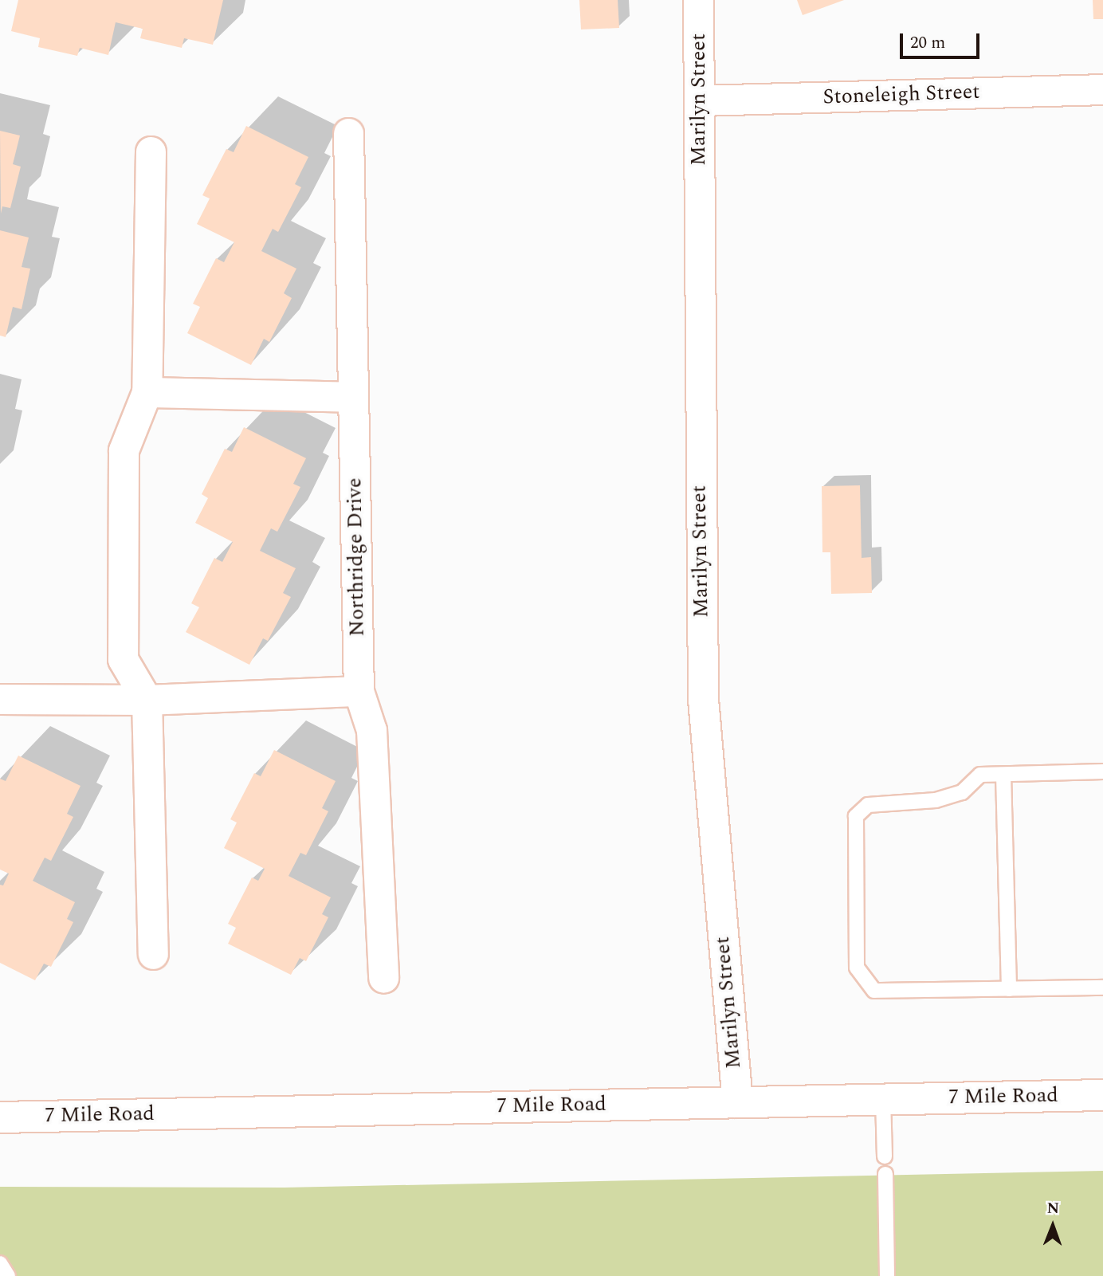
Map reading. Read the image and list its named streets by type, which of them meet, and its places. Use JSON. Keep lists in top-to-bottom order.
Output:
{
  "streets": {
    "street": [
      "Stoneleigh Street",
      "Marilyn Street",
      "Northridge Drive",
      "7 Mile Road"
    ]
  },
  "crossings": [
    ["Stoneleigh Street", "Marilyn Street"],
    ["Marilyn Street", "7 Mile Road"]
  ],
  "scale_bar": "20 m",
  "north": "top"
}
